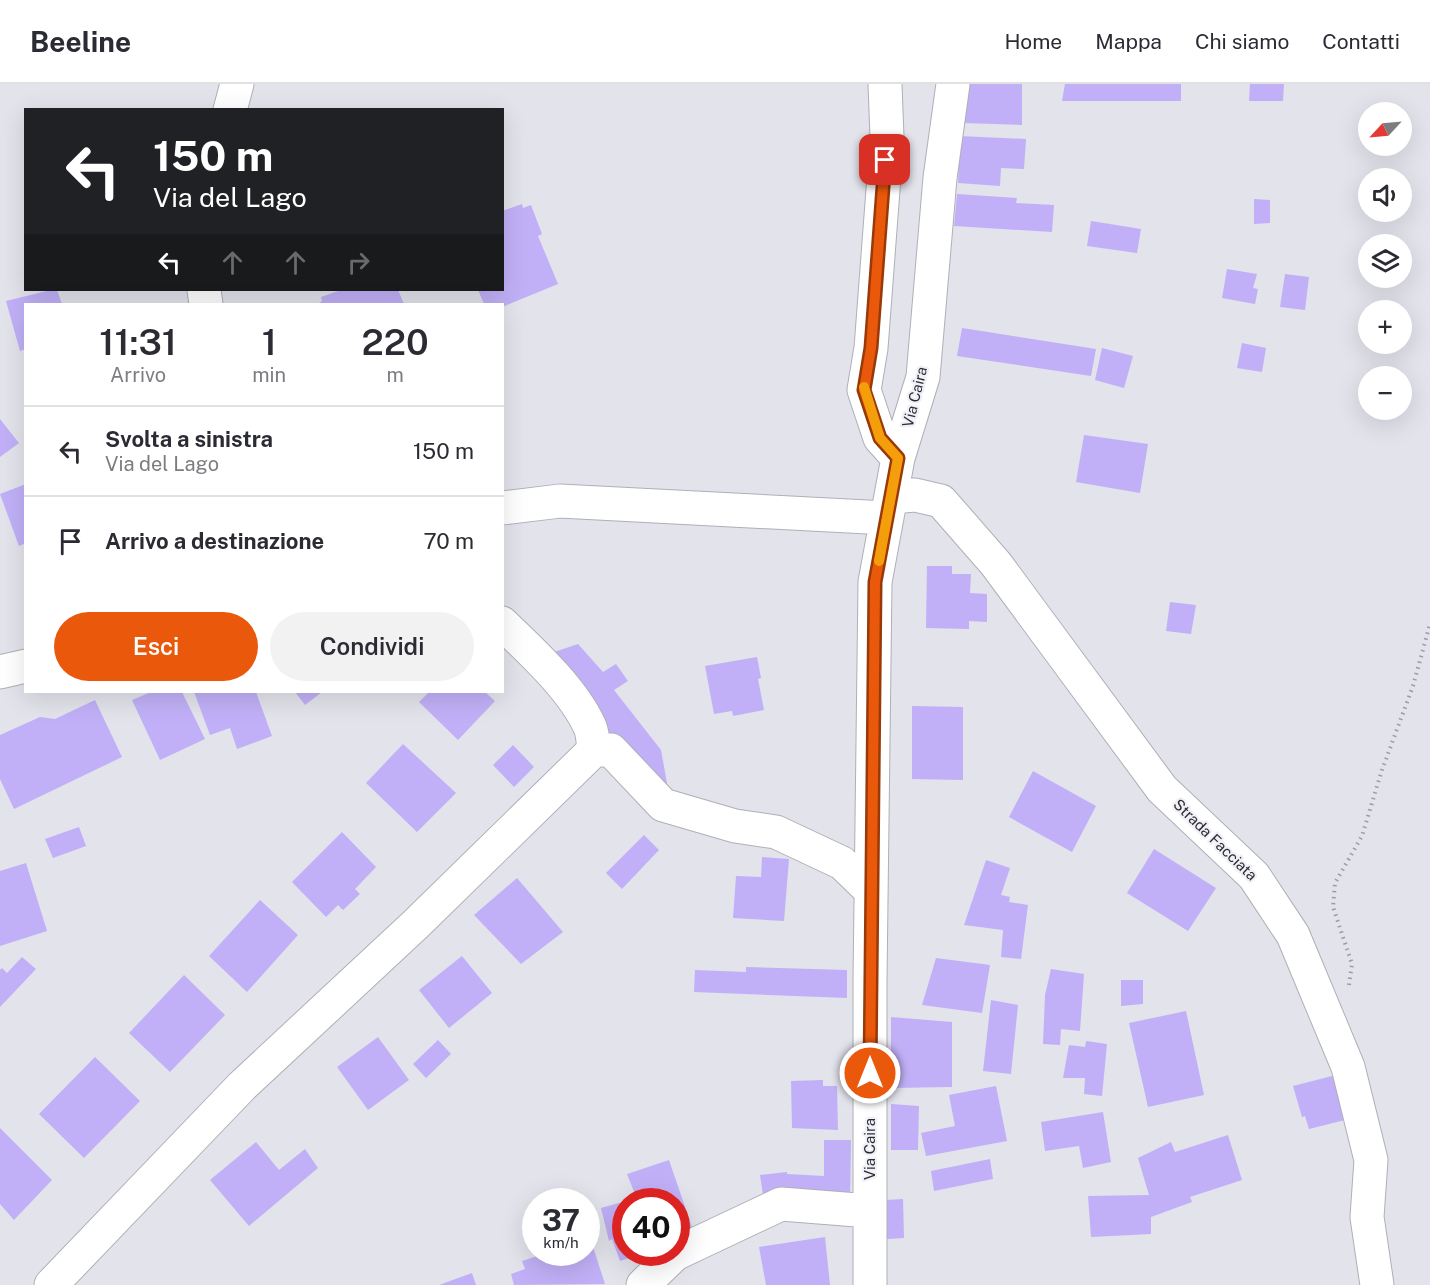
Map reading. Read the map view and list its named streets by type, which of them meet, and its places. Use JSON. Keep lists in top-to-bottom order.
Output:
{
  "streets": {
    "street": ["Via Caira", "Strada Facciata"]
  },
  "crossings": [
    ["Via Caira", "Strada Facciata"]
  ],
  "north": "bottom left",
  "page": {
    "header": "Beeline",
    "nav": [
      "Home",
      "Mappa",
      "Chi siamo",
      "Contatti"
    ],
    "map_buttons": ["+", "−"],
    "turn": ["150 m", "Via del Lago"],
    "eta": [
      "11:31",
      "Arrivo",
      "1",
      "min",
      "220",
      "m"
    ],
    "list": [
      {
        "name": "Svolta a sinistra",
        "note": "Via del Lago",
        "value": "150 m"
      },
      {
        "name": "Arrivo a destinazione",
        "value": "70 m"
      }
    ],
    "buttons": ["Esci", "Condividi"],
    "speed": "37 km/h",
    "limit": "40"
  }
}
